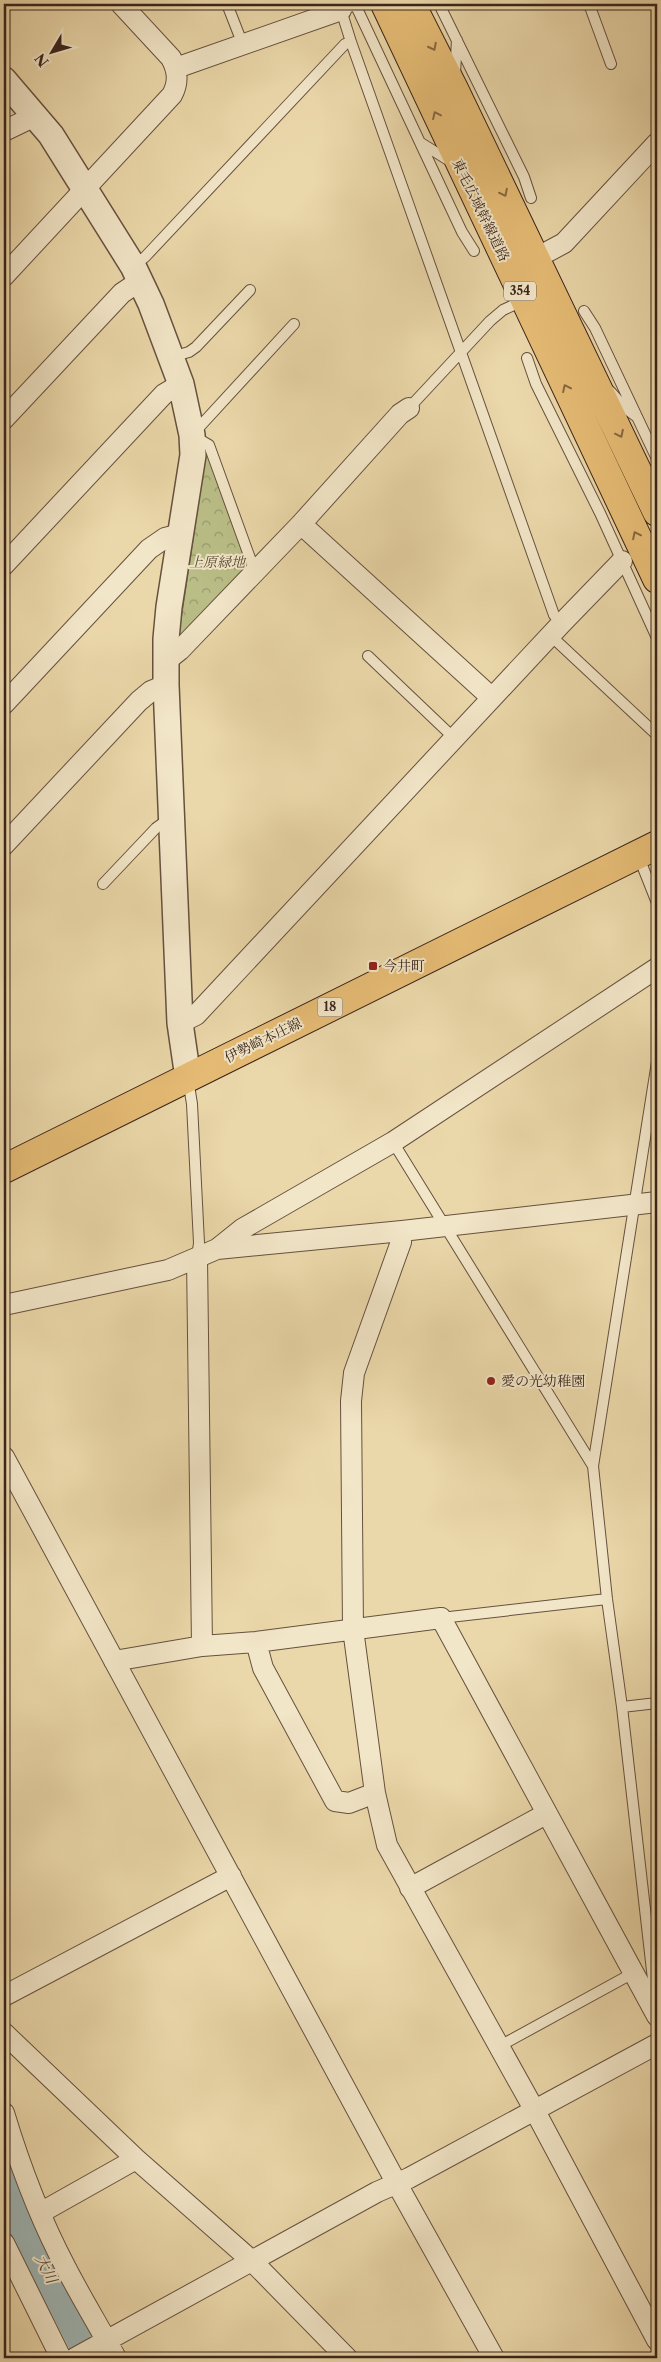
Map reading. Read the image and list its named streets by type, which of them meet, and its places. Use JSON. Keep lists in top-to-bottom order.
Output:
{
  "streets": {
    "main road": [
      "東毛広域幹線道路",
      "354",
      "18",
      "伊勢崎本庄線"
    ]
  },
  "water": ["大川"],
  "parks": ["上原緑地"],
  "places": {
    "transit": ["今井町"],
    "other": ["愛の光幼稚園"]
  },
  "north": "bottom left"
}
